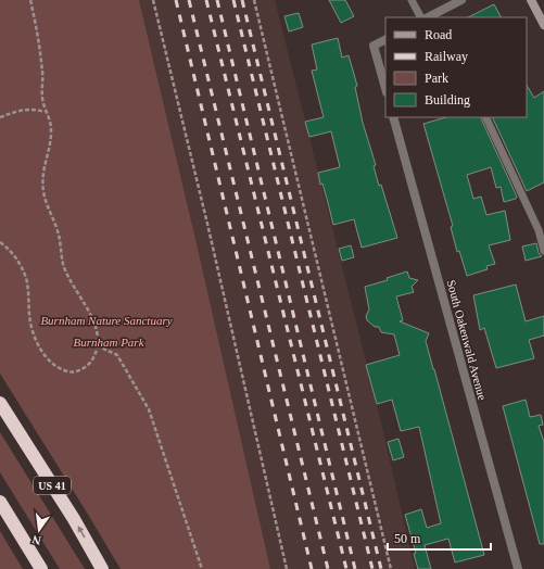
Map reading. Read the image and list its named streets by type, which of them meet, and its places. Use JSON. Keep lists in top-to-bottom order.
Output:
{
  "streets": {
    "highway": ["US 41"],
    "street": ["South Oakenwald Avenue"]
  },
  "parks": ["Burnham Nature Sanctuary", "Burnham Park"],
  "legend": [
    "Road",
    "Railway",
    "Park",
    "Building"
  ],
  "scale_bar": "50 m",
  "north": "bottom"
}
